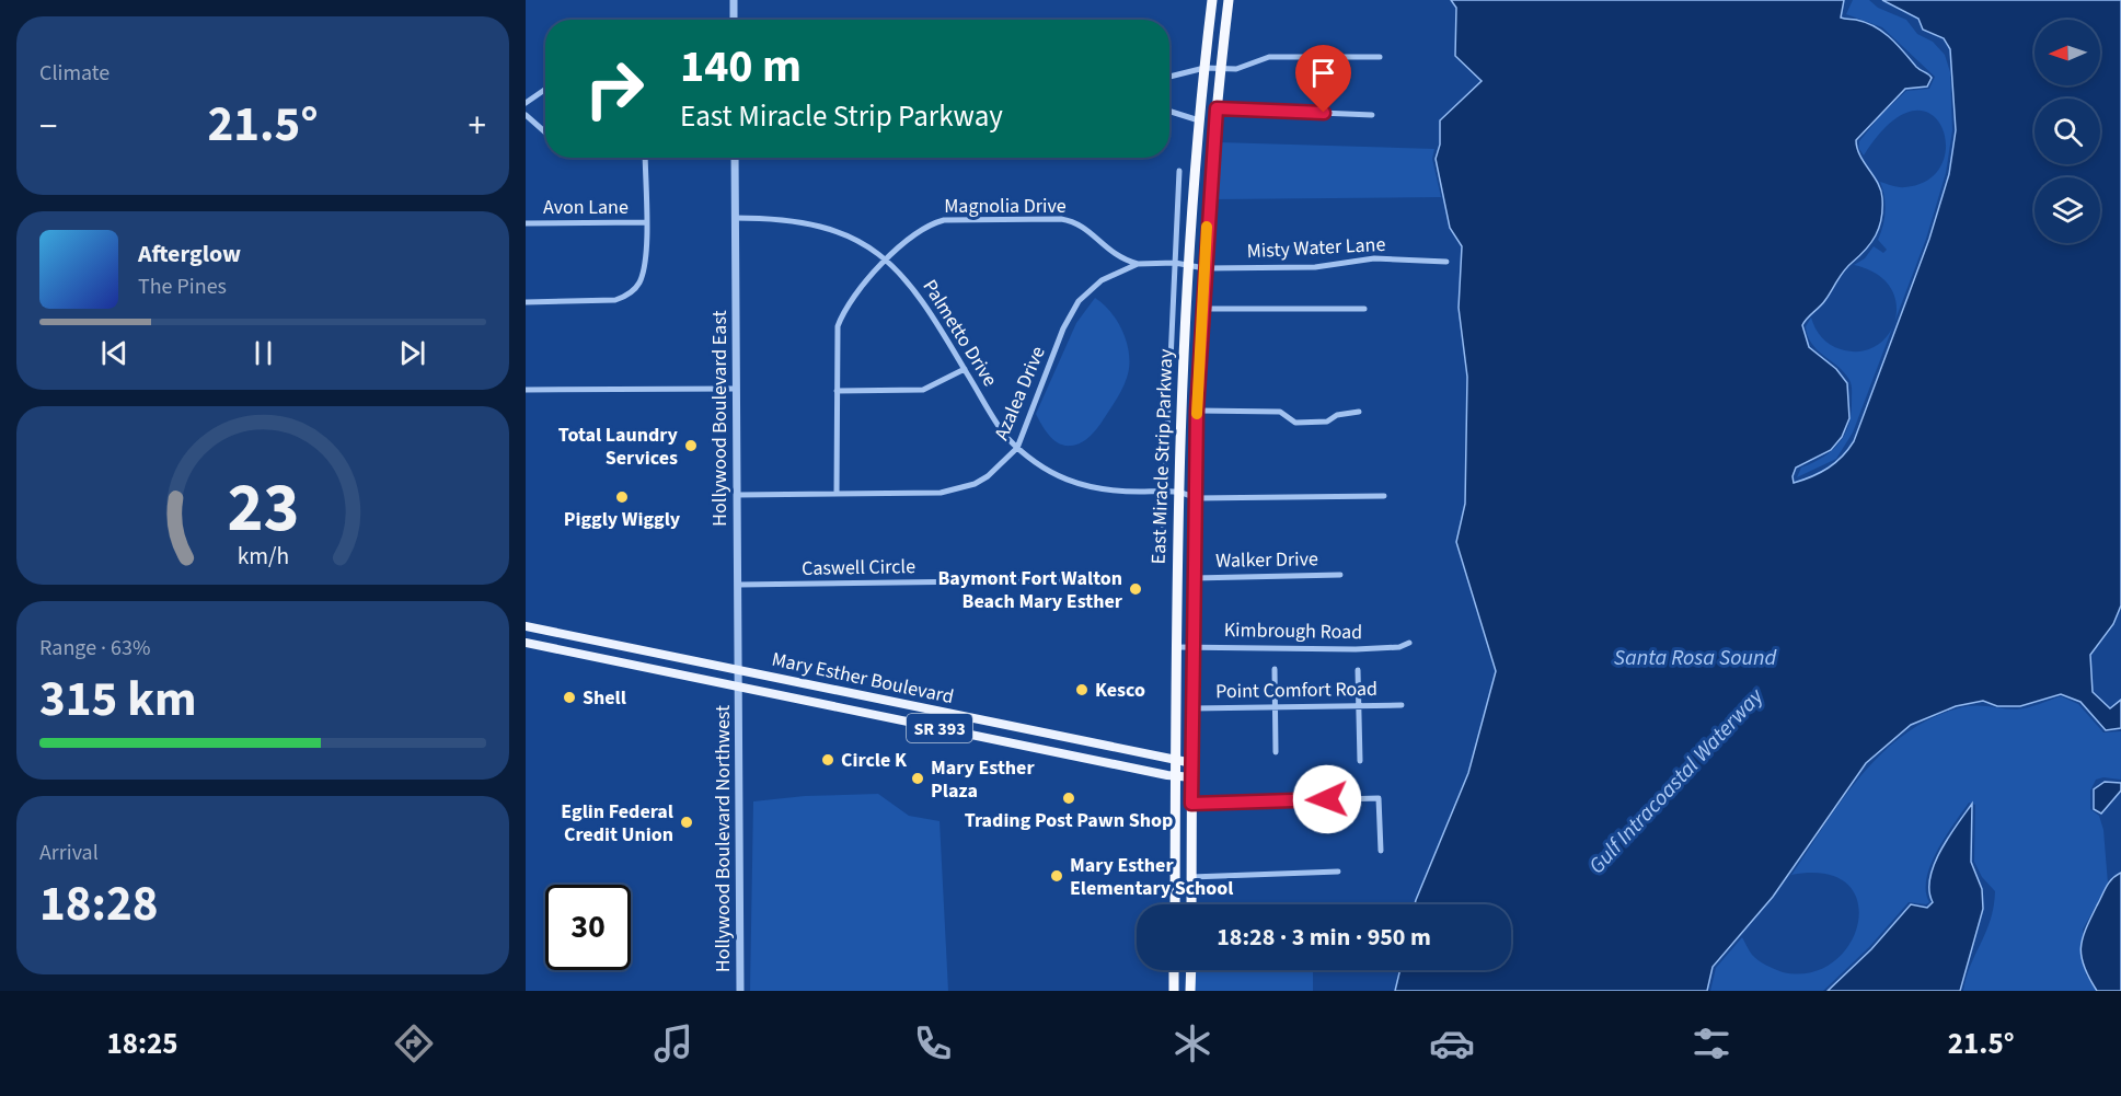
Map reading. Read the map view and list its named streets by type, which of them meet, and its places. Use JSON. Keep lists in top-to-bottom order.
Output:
{
  "streets": {
    "highway": ["East Miracle Strip Parkway"],
    "main road": ["Mary Esther Boulevard", "SR 393"],
    "street": [
      "Magnolia Drive",
      "Avon Lane",
      "Misty Water Lane",
      "Palmetto Drive",
      "Azalea Drive",
      "Hollywood Boulevard East",
      "Walker Drive",
      "Caswell Circle",
      "Kimbrough Road",
      "Point Comfort Road",
      "Hollywood Boulevard Northwest"
    ]
  },
  "crossings": [
    ["Magnolia Drive", "Palmetto Drive"],
    ["Magnolia Drive", "Azalea Drive"],
    ["Misty Water Lane", "Azalea Drive"],
    ["Misty Water Lane", "East Miracle Strip Parkway"],
    ["Palmetto Drive", "Azalea Drive"],
    ["Palmetto Drive", "Hollywood Boulevard East"],
    ["Palmetto Drive", "East Miracle Strip Parkway"],
    ["Azalea Drive", "Hollywood Boulevard East"],
    ["Azalea Drive", "East Miracle Strip Parkway"],
    ["Hollywood Boulevard East", "Caswell Circle"],
    ["Hollywood Boulevard East", "Mary Esther Boulevard"],
    ["Hollywood Boulevard East", "Hollywood Boulevard Northwest"],
    ["East Miracle Strip Parkway", "Walker Drive"],
    ["East Miracle Strip Parkway", "Kimbrough Road"],
    ["East Miracle Strip Parkway", "Mary Esther Boulevard"],
    ["East Miracle Strip Parkway", "Point Comfort Road"],
    ["Mary Esther Boulevard", "Hollywood Boulevard Northwest"]
  ],
  "water": ["Santa Rosa Sound", "Gulf Intracoastal Waterway"],
  "places": [
    "Total Laundry Services",
    "Piggly Wiggly",
    "Baymont Fort Walton Beach Mary Esther",
    "Kesco",
    "Shell",
    "Circle K",
    "Mary Esther Plaza",
    "Trading Post Pawn Shop",
    "Eglin Federal Credit Union",
    "Mary Esther Elementary School"
  ],
  "north": "left",
  "page": {
    "tile": [
      "Climate",
      ["Range · 63%", "315 km"],
      ["Arrival", "18:28"]
    ],
    "turn": ["140 m", "East Miracle Strip Parkway"],
    "heat": ["−", "21.5°", "+"],
    "song": ["Afterglow", "The Pines"],
    "limit": "30",
    "trip": "18:28 · 3 min · 950 m",
    "tabs": ["18:25", "21.5°"],
    "gauge": ["23", "km/h"]
  }
}
